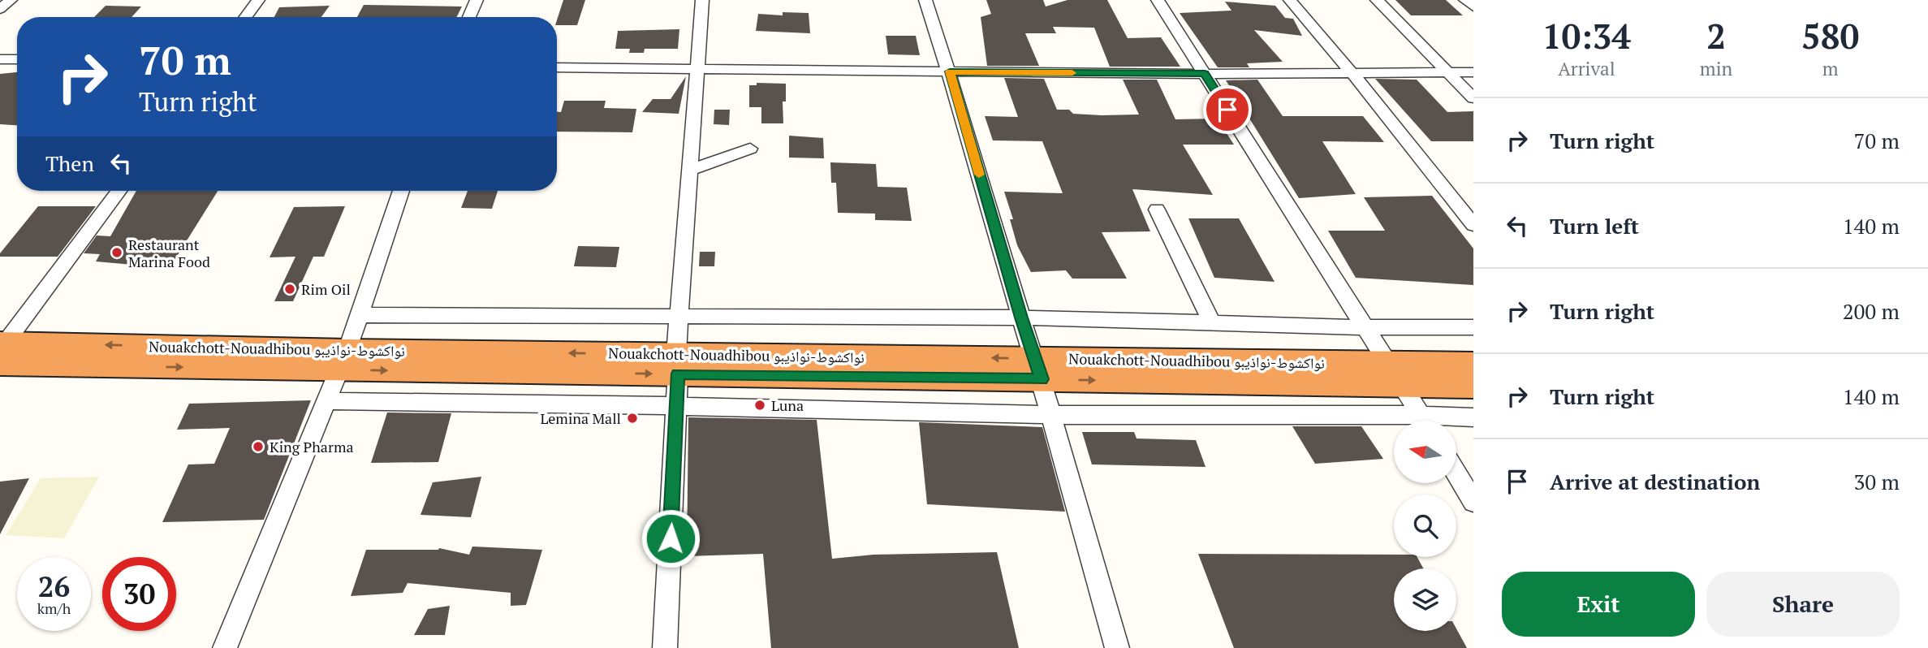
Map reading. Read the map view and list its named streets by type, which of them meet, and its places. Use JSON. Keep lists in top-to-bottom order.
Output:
{
  "streets": {
    "highway": ["Nouakchott-Nouadhibou نواكشوط-نواذيبو"]
  },
  "places": [
    "Restaurant Marina Food",
    "Rim Oil",
    "Luna",
    "Lemina Mall",
    "King Pharma"
  ],
  "north": "left",
  "page": {
    "eta": [
      "10:34",
      "Arrival",
      "2",
      "min",
      "580",
      "m"
    ],
    "turn": ["70 m", "Turn right"],
    "list": [
      {
        "name": "Turn right",
        "value": "70 m"
      },
      {
        "name": "Turn left",
        "value": "140 m"
      },
      {
        "name": "Turn right",
        "value": "200 m"
      },
      {
        "name": "Turn right",
        "value": "140 m"
      },
      {
        "name": "Arrive at destination",
        "value": "30 m"
      }
    ],
    "then": "Then",
    "speed": "26 km/h",
    "limit": "30",
    "buttons": ["Exit", "Share"]
  }
}
